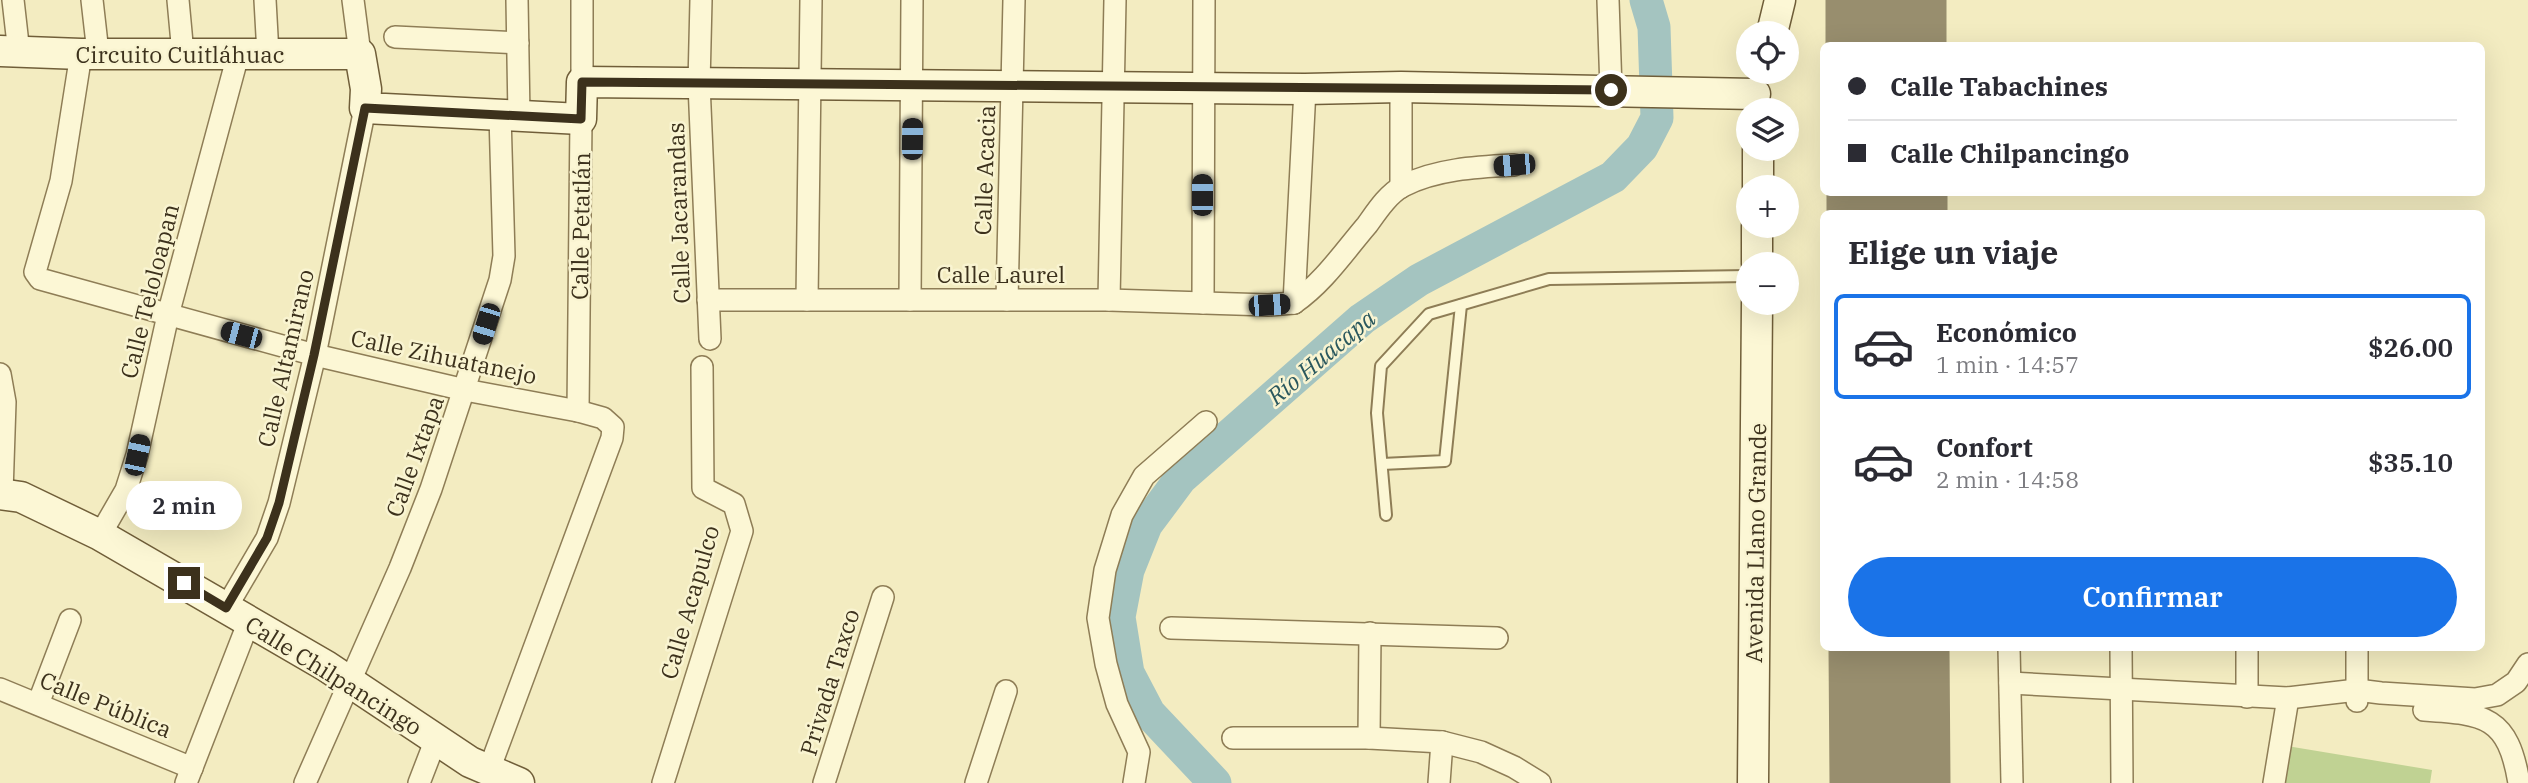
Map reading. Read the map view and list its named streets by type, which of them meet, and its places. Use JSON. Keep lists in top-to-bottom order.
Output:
{
  "streets": {
    "street": [
      "Circuito Cuitláhuac",
      "Calle Acacia",
      "Calle Jacarandas",
      "Calle Petatlán",
      "Calle Laurel",
      "Calle Teloloapan",
      "Calle Zihuatanejo",
      "Calle Altamirano",
      "Calle Ixtapa",
      "Avenida Llano Grande",
      "Calle Acapulco",
      "Calle Chilpancingo",
      "Privada Taxco",
      "Calle Pública"
    ]
  },
  "crossings": [
    ["Circuito Cuitláhuac", "Calle Teloloapan"],
    ["Circuito Cuitláhuac", "Calle Zihuatanejo"],
    ["Calle Acacia", "Calle Laurel"],
    ["Calle Jacarandas", "Calle Laurel"],
    ["Calle Petatlán", "Calle Zihuatanejo"],
    ["Calle Teloloapan", "Calle Zihuatanejo"],
    ["Calle Teloloapan", "Calle Chilpancingo"],
    ["Calle Zihuatanejo", "Calle Altamirano"],
    ["Calle Zihuatanejo", "Calle Ixtapa"],
    ["Calle Zihuatanejo", "Calle Chilpancingo"],
    ["Calle Altamirano", "Calle Chilpancingo"],
    ["Calle Altamirano", "Calle Pública"],
    ["Calle Ixtapa", "Calle Chilpancingo"]
  ],
  "water": ["Río Huacapa"],
  "page": {
    "map_buttons": ["+", "−"],
    "banner": ["Calle Tabachines", "Calle Chilpancingo"],
    "heading": "Elige un viaje",
    "list": [
      {
        "name": "Económico",
        "note": "1 min · 14:57",
        "value": "$26.00"
      },
      {
        "name": "Confort",
        "note": "2 min · 14:58",
        "value": "$35.10"
      }
    ],
    "bubble": "2 min",
    "buttons": "Confirmar"
  }
}
